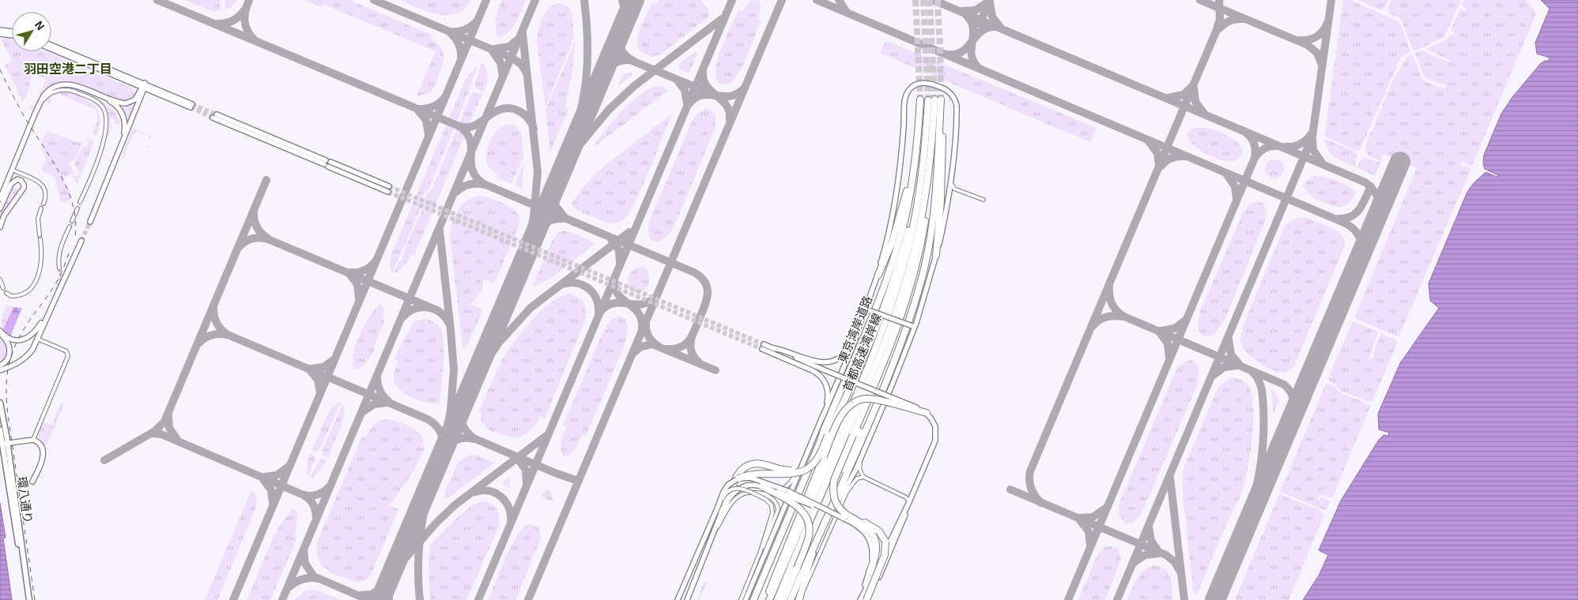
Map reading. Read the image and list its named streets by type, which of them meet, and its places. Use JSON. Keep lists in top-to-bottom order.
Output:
{
  "streets": {
    "highway": ["東京湾岸道路", "首都高速湾岸線"],
    "main road": ["環八通り"]
  },
  "districts": ["羽田空港二丁目"],
  "north": "top right"
}
